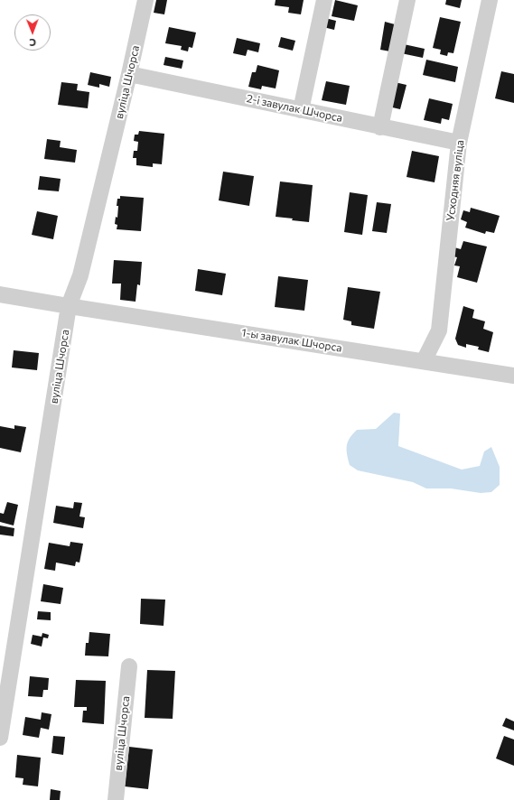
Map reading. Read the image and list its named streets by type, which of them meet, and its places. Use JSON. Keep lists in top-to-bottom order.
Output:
{
  "streets": {
    "street": [
      "вуліца Шчорса",
      "2-і завулак Шчорса",
      "Усходняя вуліца",
      "1-ы завулак Шчорса"
    ]
  },
  "crossings": [
    ["вуліца Шчорса", "2-і завулак Шчорса"],
    ["вуліца Шчорса", "1-ы завулак Шчорса"],
    ["2-і завулак Шчорса", "Усходняя вуліца"],
    ["Усходняя вуліца", "1-ы завулак Шчорса"]
  ],
  "north": "bottom"
}
